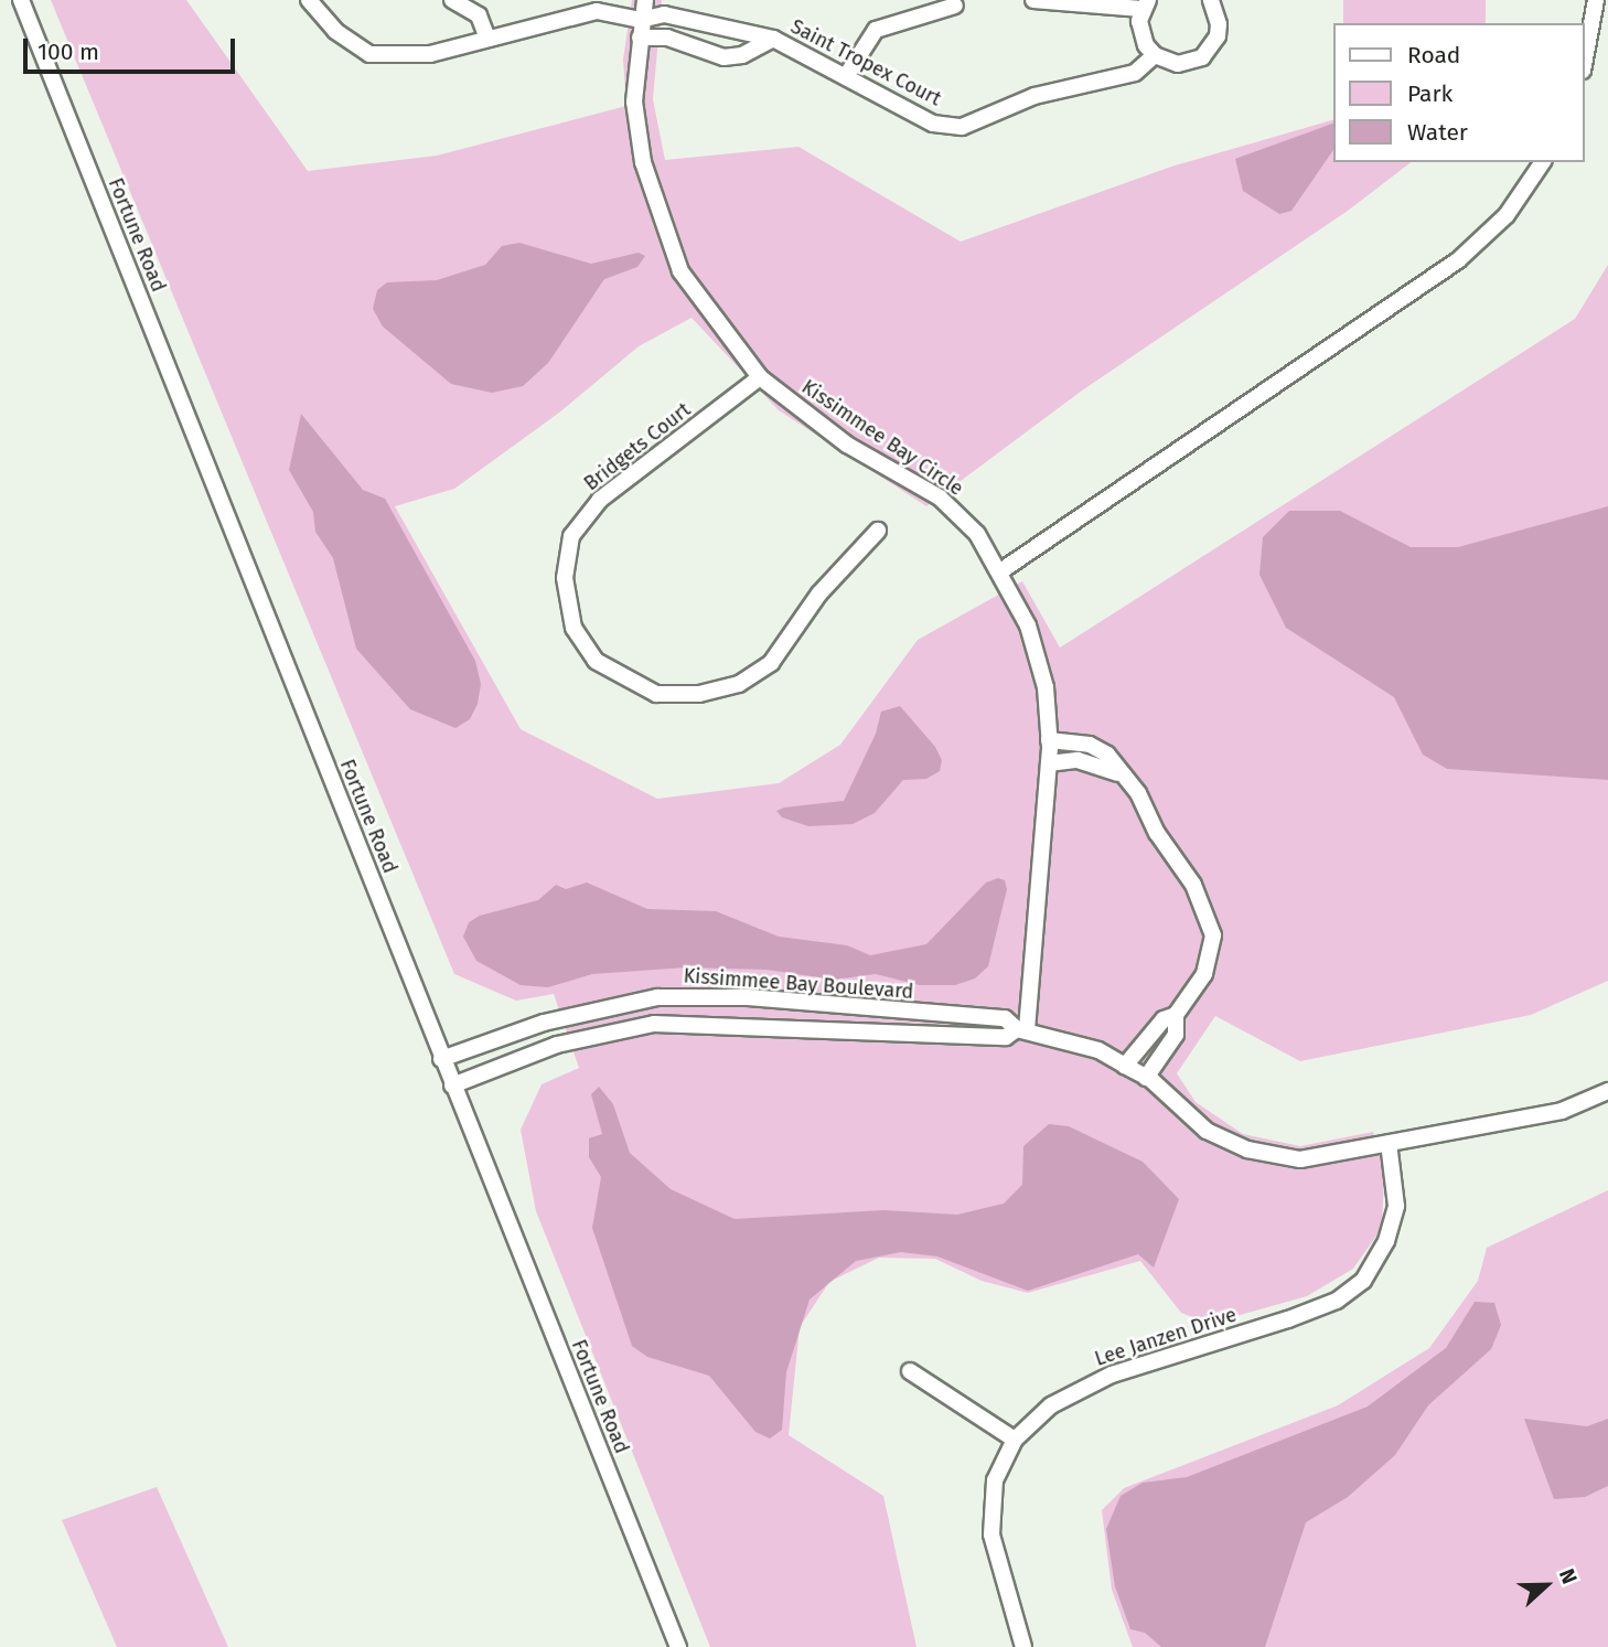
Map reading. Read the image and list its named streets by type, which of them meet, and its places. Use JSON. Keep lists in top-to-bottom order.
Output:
{
  "streets": {
    "street": [
      "Saint Tropex Court",
      "Fortune Road",
      "Kissimmee Bay Circle",
      "Bridgets Court",
      "Kissimmee Bay Boulevard",
      "Lee Janzen Drive"
    ]
  },
  "crossings": [
    ["Saint Tropex Court", "Kissimmee Bay Circle"],
    ["Fortune Road", "Kissimmee Bay Boulevard"],
    ["Kissimmee Bay Circle", "Bridgets Court"],
    ["Kissimmee Bay Circle", "Kissimmee Bay Boulevard"]
  ],
  "legend": ["Road", "Park", "Water"],
  "scale_bar": "100 m",
  "north": "right"
}
